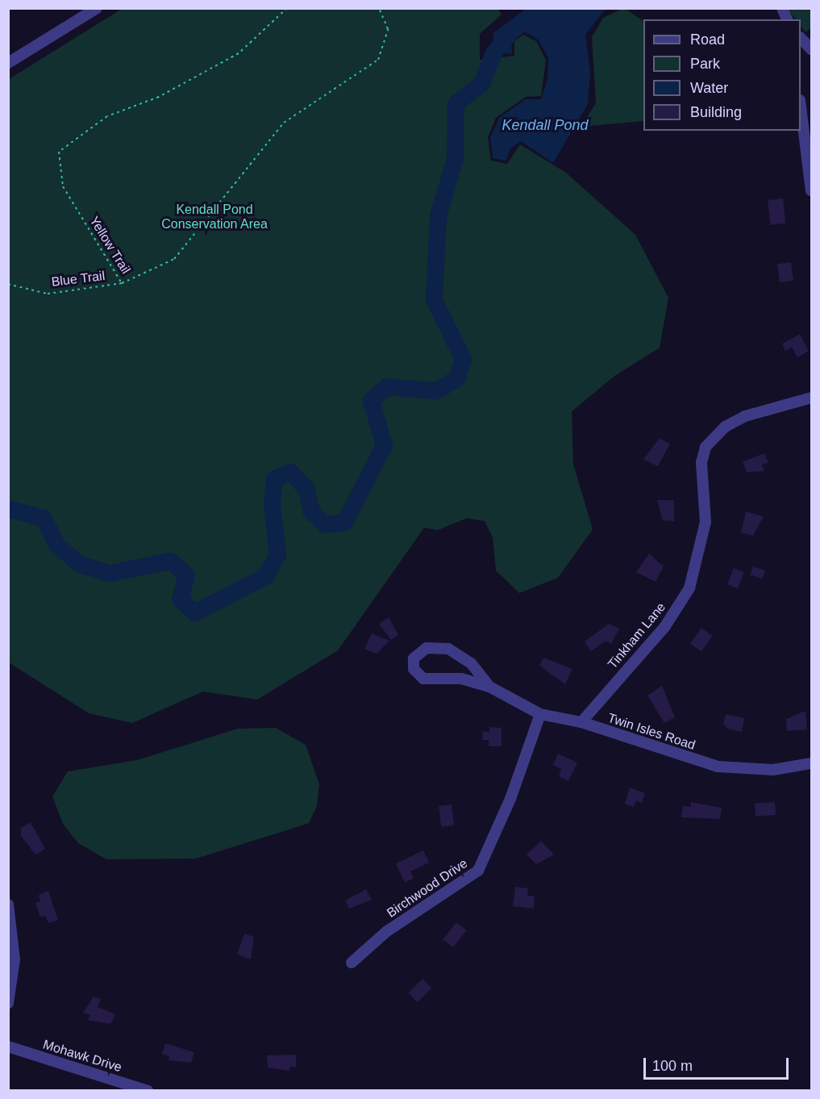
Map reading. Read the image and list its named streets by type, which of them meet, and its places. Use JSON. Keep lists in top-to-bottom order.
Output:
{
  "streets": {
    "street": [
      "Tinkham Lane",
      "Twin Isles Road",
      "Birchwood Drive",
      "Mohawk Drive"
    ],
    "path": ["Yellow Trail", "Blue Trail"]
  },
  "crossings": [
    ["Yellow Trail", "Blue Trail"],
    ["Tinkham Lane", "Twin Isles Road"],
    ["Twin Isles Road", "Birchwood Drive"]
  ],
  "water": ["Kendall Pond"],
  "parks": ["Kendall Pond Conservation Area"],
  "legend": [
    "Road",
    "Park",
    "Water",
    "Building"
  ],
  "scale_bar": "100 m"
}
